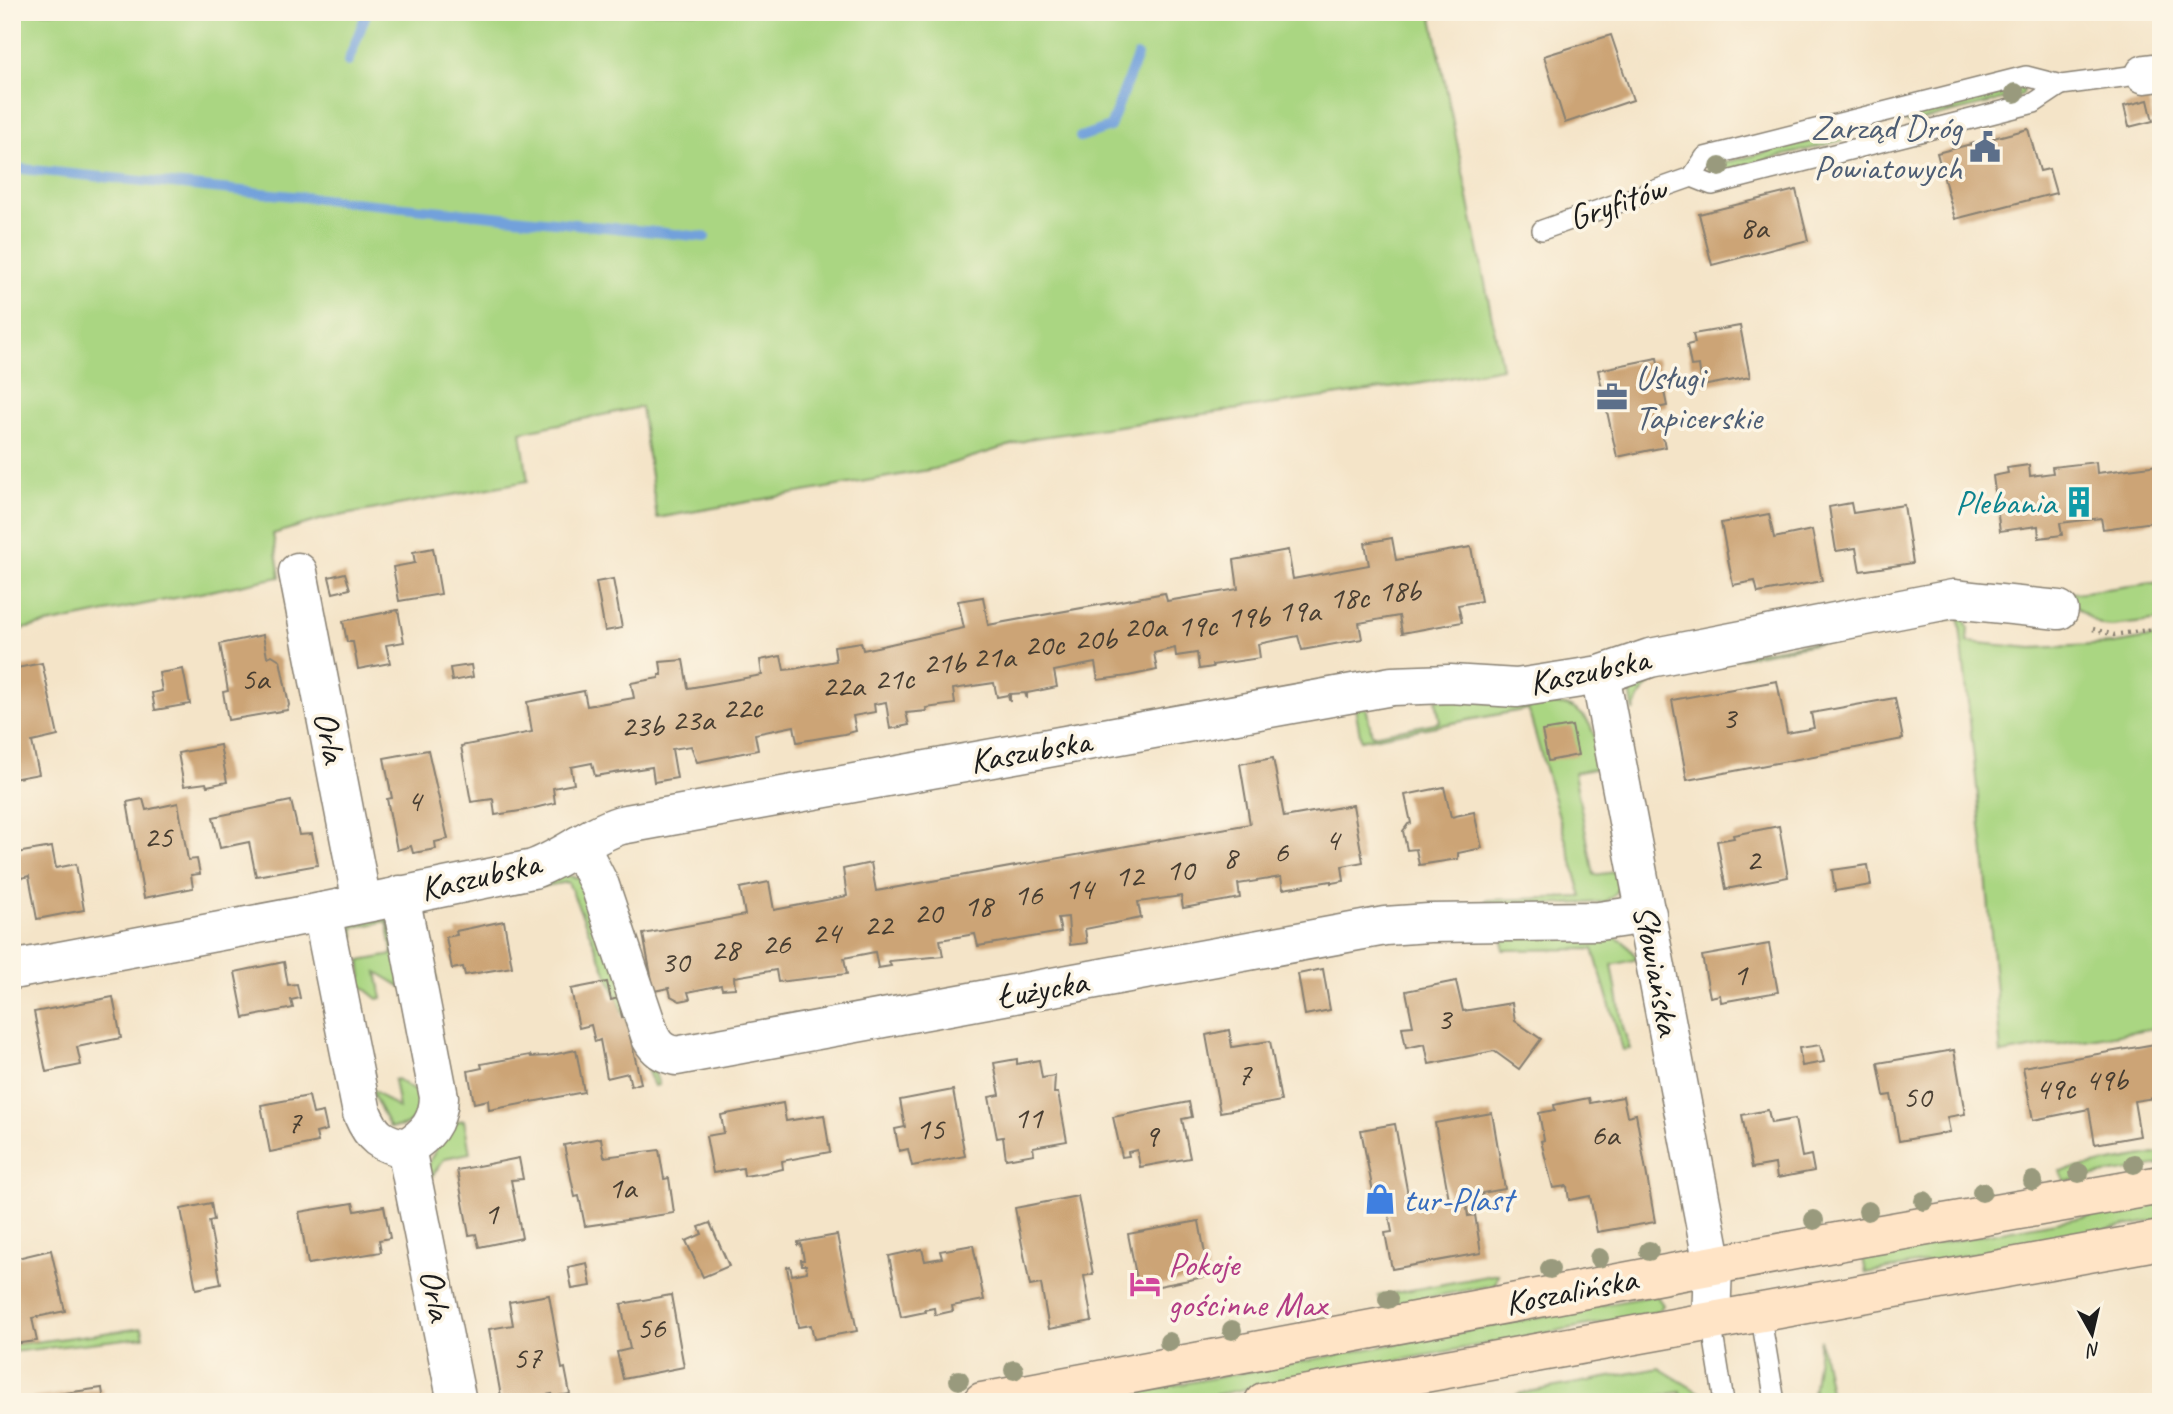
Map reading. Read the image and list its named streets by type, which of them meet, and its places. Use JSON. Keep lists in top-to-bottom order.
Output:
{
  "streets": {
    "main road": ["Koszalińska"],
    "street": [
      "Kaszubska",
      "Orla",
      "Słowiańska",
      "Łużycka"
    ],
    "lane": ["Gryfitów"]
  },
  "crossings": [
    ["Kaszubska", "Orla"],
    ["Kaszubska", "Słowiańska"],
    ["Kaszubska", "Łużycka"],
    ["Słowiańska", "Łużycka"],
    ["Słowiańska", "Koszalińska"]
  ],
  "places": {
    "public building": ["Zarząd Dróg Powiatowych"],
    "office": ["Usługi Tapicerskie"],
    "building": ["Plebania"],
    "shop": ["tur-Plast"],
    "hotel": ["Pokoje gościnne Max"]
  },
  "house_numbers": [
    "8a",
    "18b",
    "18c",
    "19a",
    "19b",
    "19c",
    "20a",
    "20b",
    "20c",
    "21a",
    "21b",
    "5a",
    "21c",
    "22a",
    "22c",
    "3",
    "23a",
    "23b",
    "4",
    "25",
    "4",
    "6",
    "8",
    "2",
    "10",
    "12",
    "14",
    "16",
    "18",
    "20",
    "22",
    "24",
    "26",
    "28",
    "30",
    "1",
    "3",
    "7",
    "49b",
    "49c",
    "50",
    "11",
    "7",
    "15",
    "6a",
    "9",
    "1a",
    "1",
    "56",
    "57"
  ],
  "north": "bottom"
}
